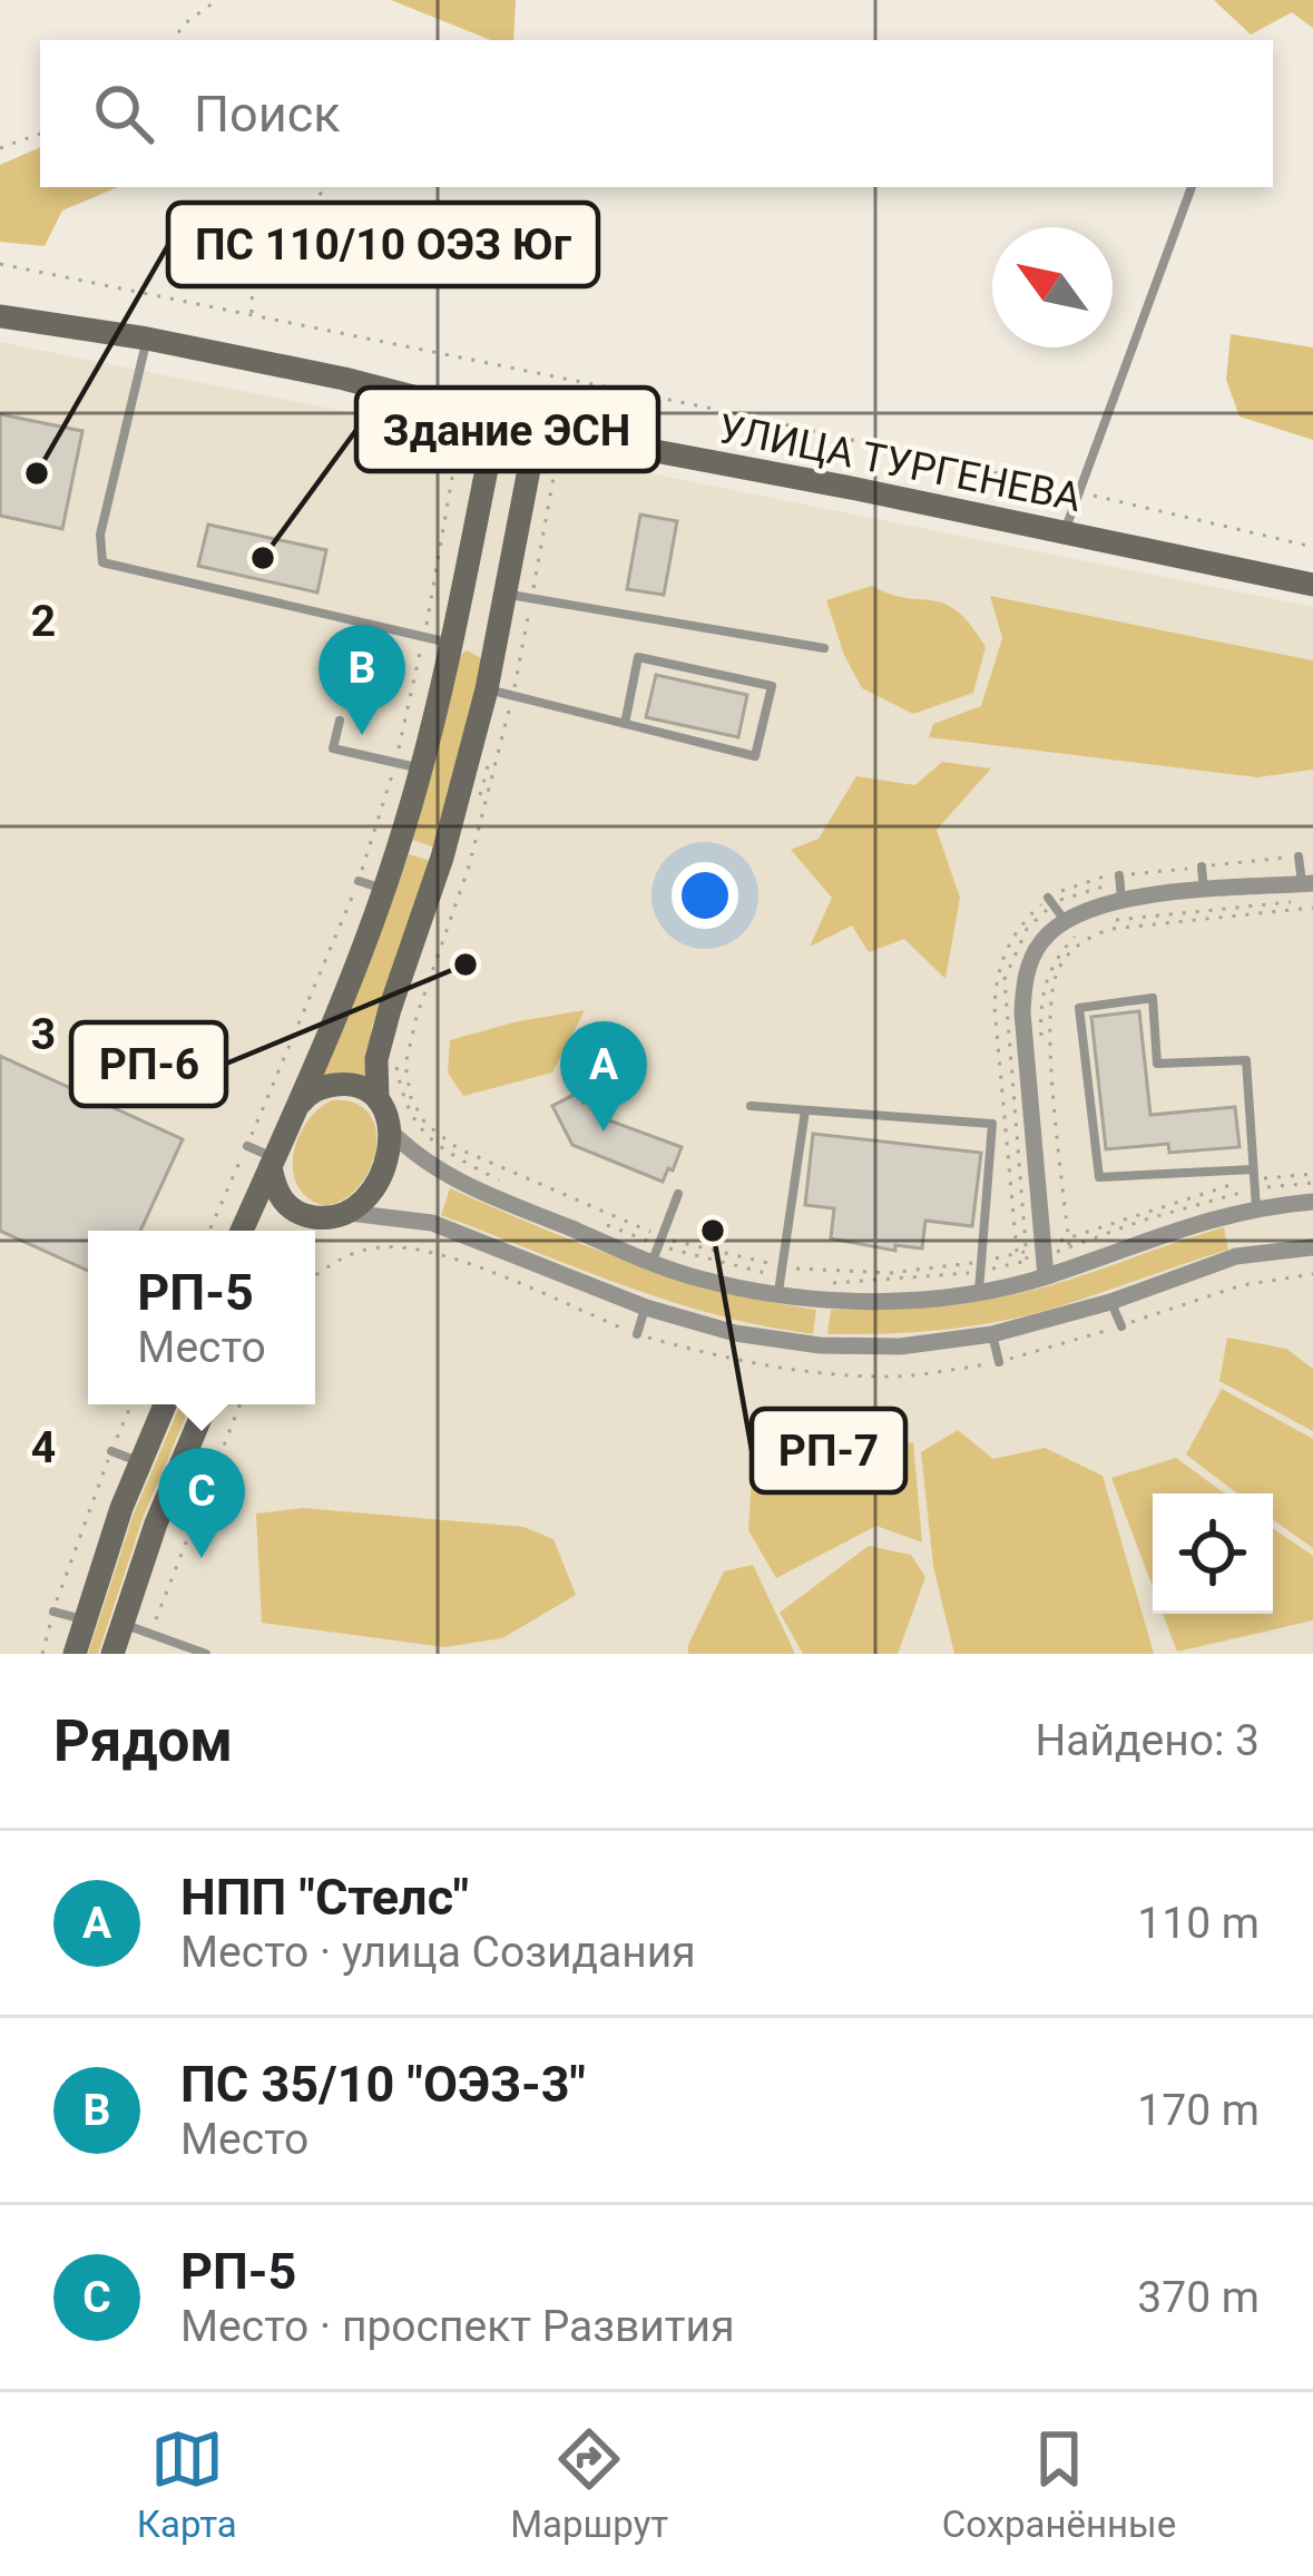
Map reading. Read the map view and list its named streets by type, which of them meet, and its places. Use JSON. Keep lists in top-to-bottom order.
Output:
{
  "streets": {
    "street": ["УЛИЦА ТУРГЕНЕВА"]
  },
  "places": [
    "ПС 110/10 ОЭЗ Юг",
    "Здание ЭСН",
    "РП-6",
    "РП-7"
  ],
  "north": "top left",
  "page": {
    "search": "Поиск",
    "pins": ["B", "A", "C"],
    "popup": ["РП-5", "Место"],
    "heading": ["Рядом", "Найдено: 3"],
    "list": [
      {
        "mark": "A",
        "name": "НПП \"Стелс\"",
        "note": "Место · улица Созидания",
        "value": "110 m"
      },
      {
        "mark": "B",
        "name": "ПС 35/10 \"ОЭЗ-3\"",
        "note": "Место",
        "value": "170 m"
      },
      {
        "mark": "C",
        "name": "РП-5",
        "note": "Место · проспект Развития",
        "value": "370 m"
      }
    ],
    "nav": ["Карта", "Маршрут", "Сохранённые"]
  },
  "grid": {
    "rows": ["2", "3", "4"]
  }
}
